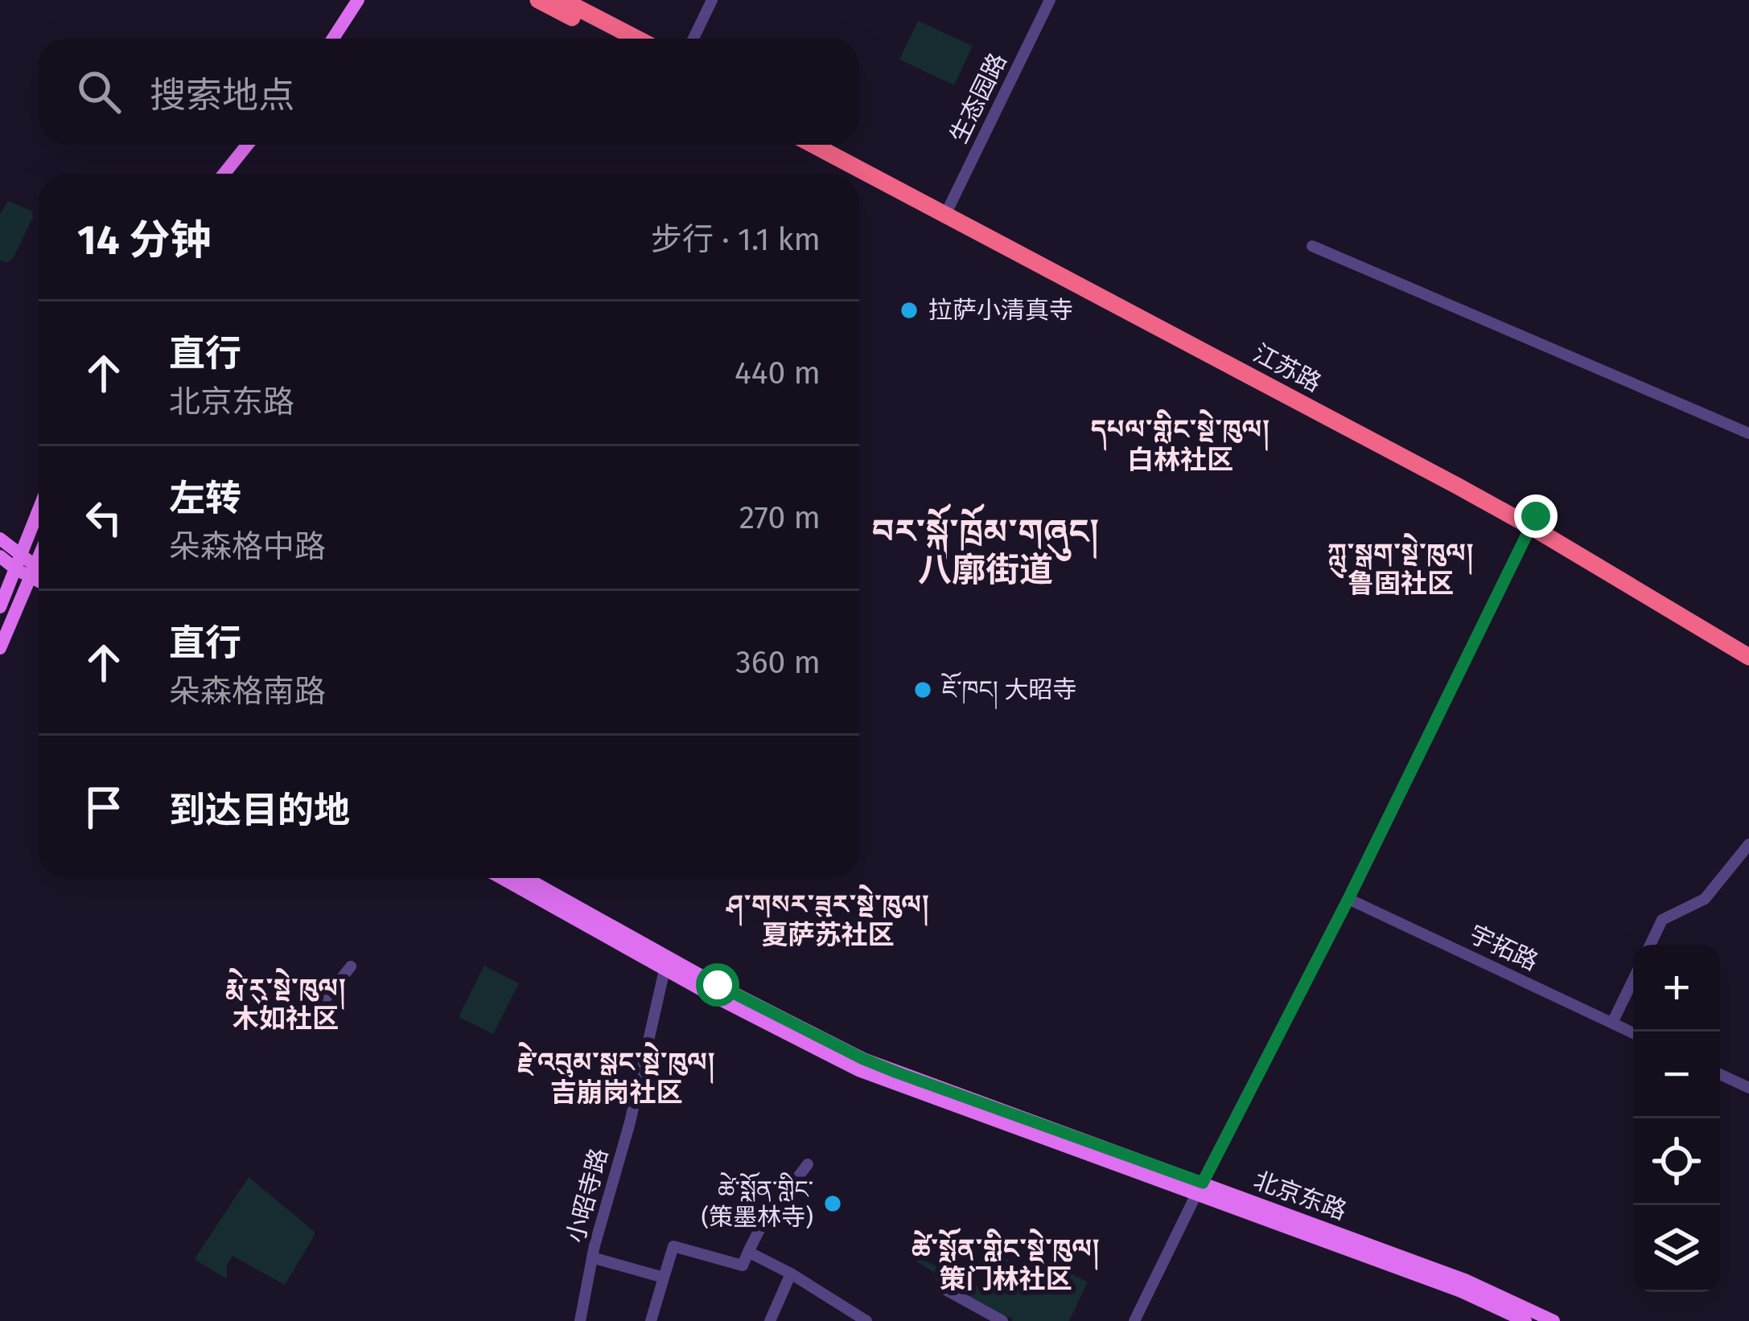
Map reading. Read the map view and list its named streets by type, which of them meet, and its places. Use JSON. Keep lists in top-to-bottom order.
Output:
{
  "streets": {
    "highway": ["江苏路"],
    "main road": ["北京东路"],
    "street": ["生态园路", "宇拓路", "小昭寺路"]
  },
  "crossings": [
    ["生态园路", "江苏路"],
    ["小昭寺路", "北京东路"]
  ],
  "districts": [
    "དཔལ་གླིང་སྡེ་ཁུལ། 白林社区",
    "བར་སྐོ་ཁྲོམ་གཞུང། 八廓街道",
    "ཀླུ་སྒུག་སྡེ་ཁུལ། 鲁固社区",
    "ཤ་གསར་ཟུར་སྡེ་ཁུལ། 夏萨苏社区",
    "རྨེ་རུ་སྡེ་ཁུལ། 木如社区",
    "རྗེ་འབུམ་སྒང་སྡེ་ཁུལ། 吉崩岗社区",
    "ཚེ་སྨོན་གླིང་སྡེ་ཁུལ། 策门林社区"
  ],
  "places": ["拉萨小清真寺", "ཇོ་ཁང། 大昭寺", "ཚེ་སྨོན་གླིང་ (策墨林寺)"],
  "page": {
    "search": "搜索地点",
    "heading": ["14 分钟", "步行 · 1.1 km"],
    "list": [
      ["直行", "北京东路", "440 m"],
      ["左转", "朵森格中路", "270 m"],
      ["直行", "朵森格南路", "360 m"],
      "到达目的地"
    ],
    "map_buttons": ["+", "−"]
  }
}
